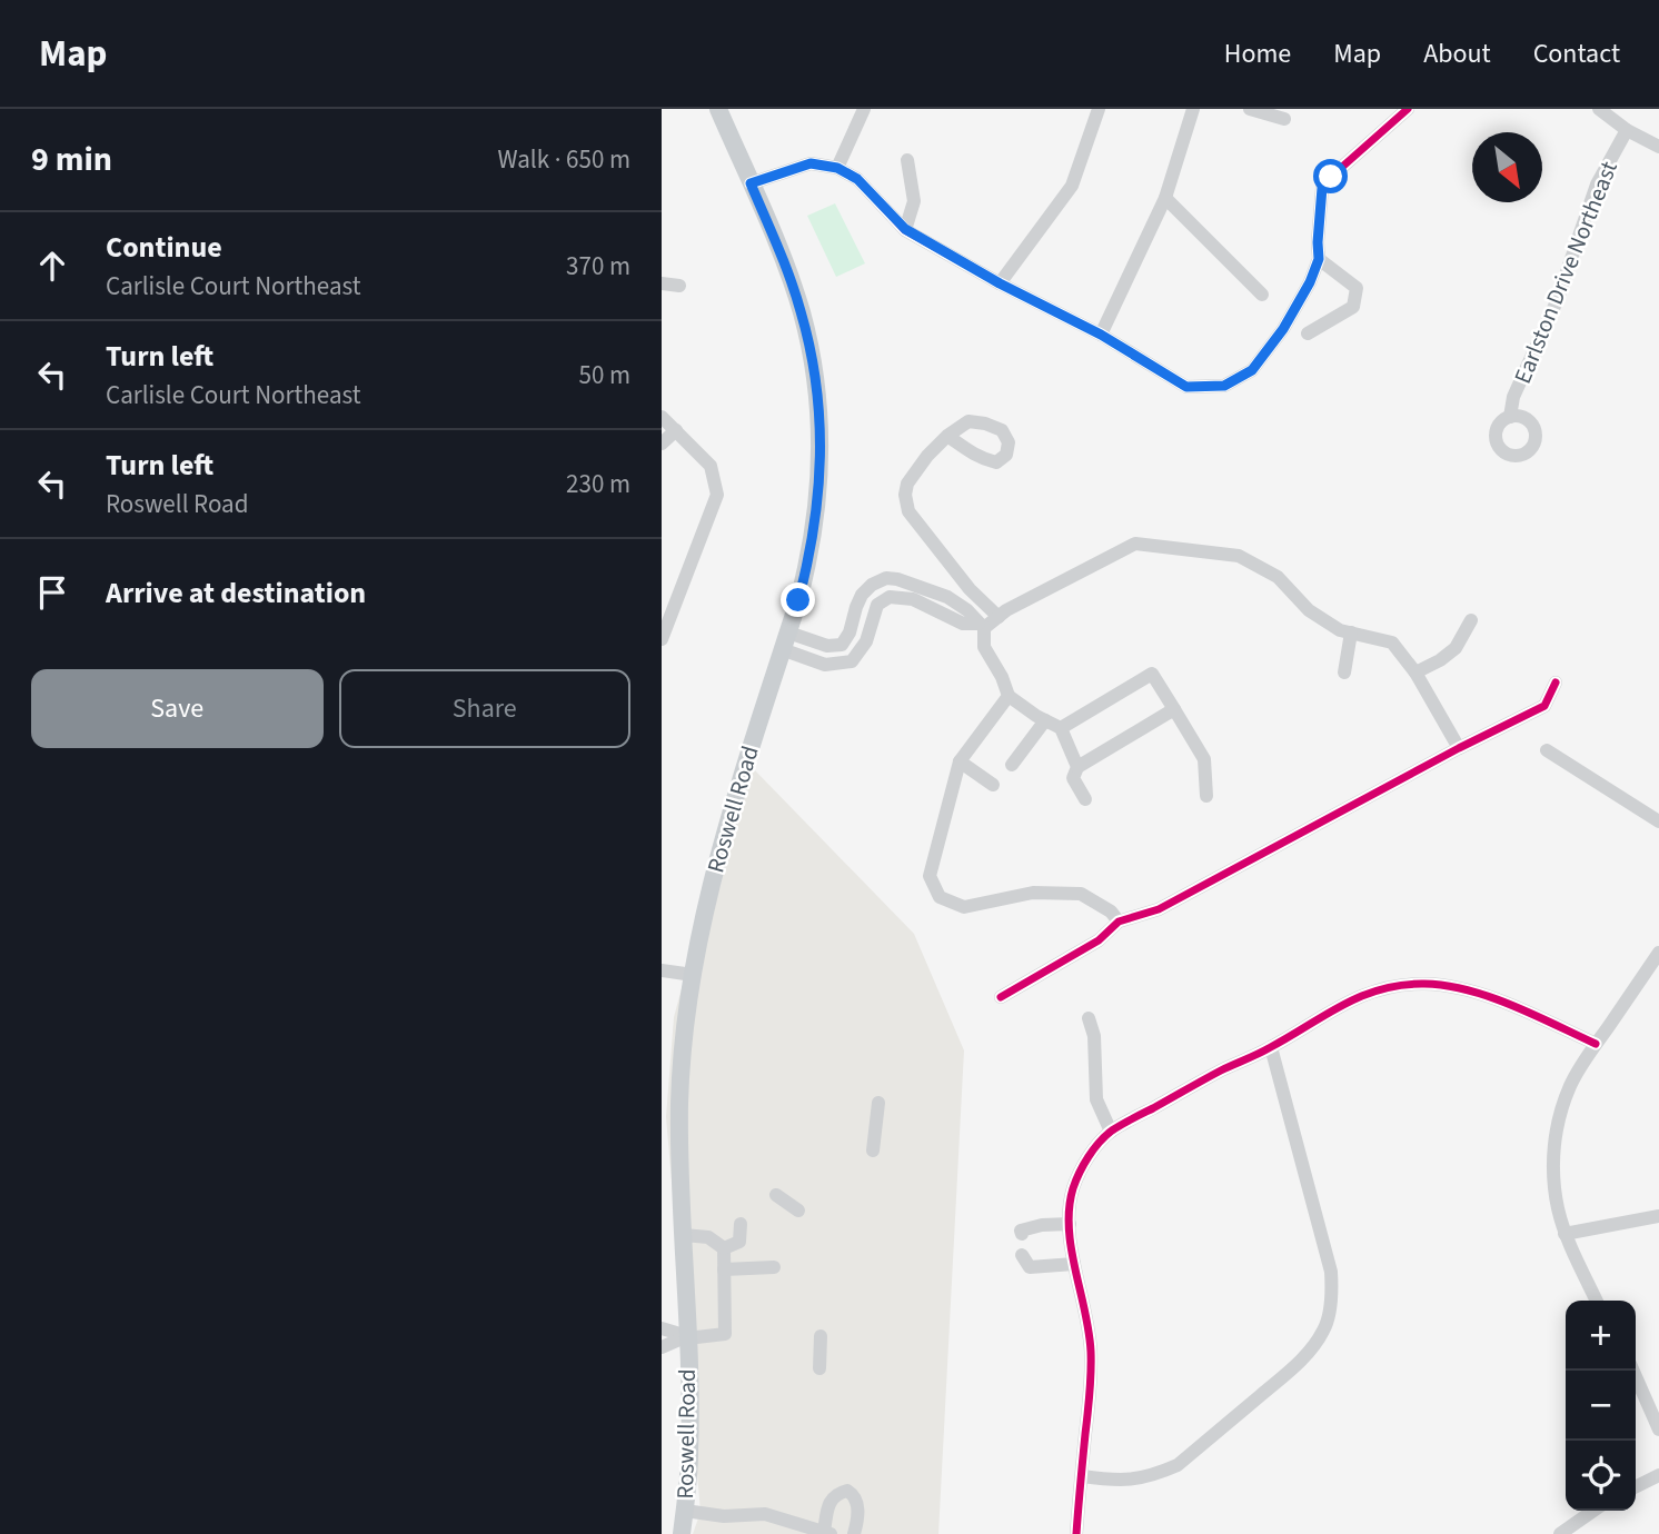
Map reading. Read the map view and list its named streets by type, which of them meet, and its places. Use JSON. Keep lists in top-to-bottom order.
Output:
{
  "streets": {
    "main road": ["Roswell Road"],
    "street": ["Earlston Drive Northeast"]
  },
  "north": "bottom right",
  "page": {
    "header": "Map",
    "nav": [
      "Home",
      "Map",
      "About",
      "Contact"
    ],
    "heading": ["9 min", "Walk · 650 m"],
    "list": [
      ["Continue", "Carlisle Court Northeast", "370 m"],
      ["Turn left", "Carlisle Court Northeast", "50 m"],
      ["Turn left", "Roswell Road", "230 m"],
      "Arrive at destination"
    ],
    "buttons": ["Save", "Share"],
    "map_buttons": ["+", "−"]
  }
}
